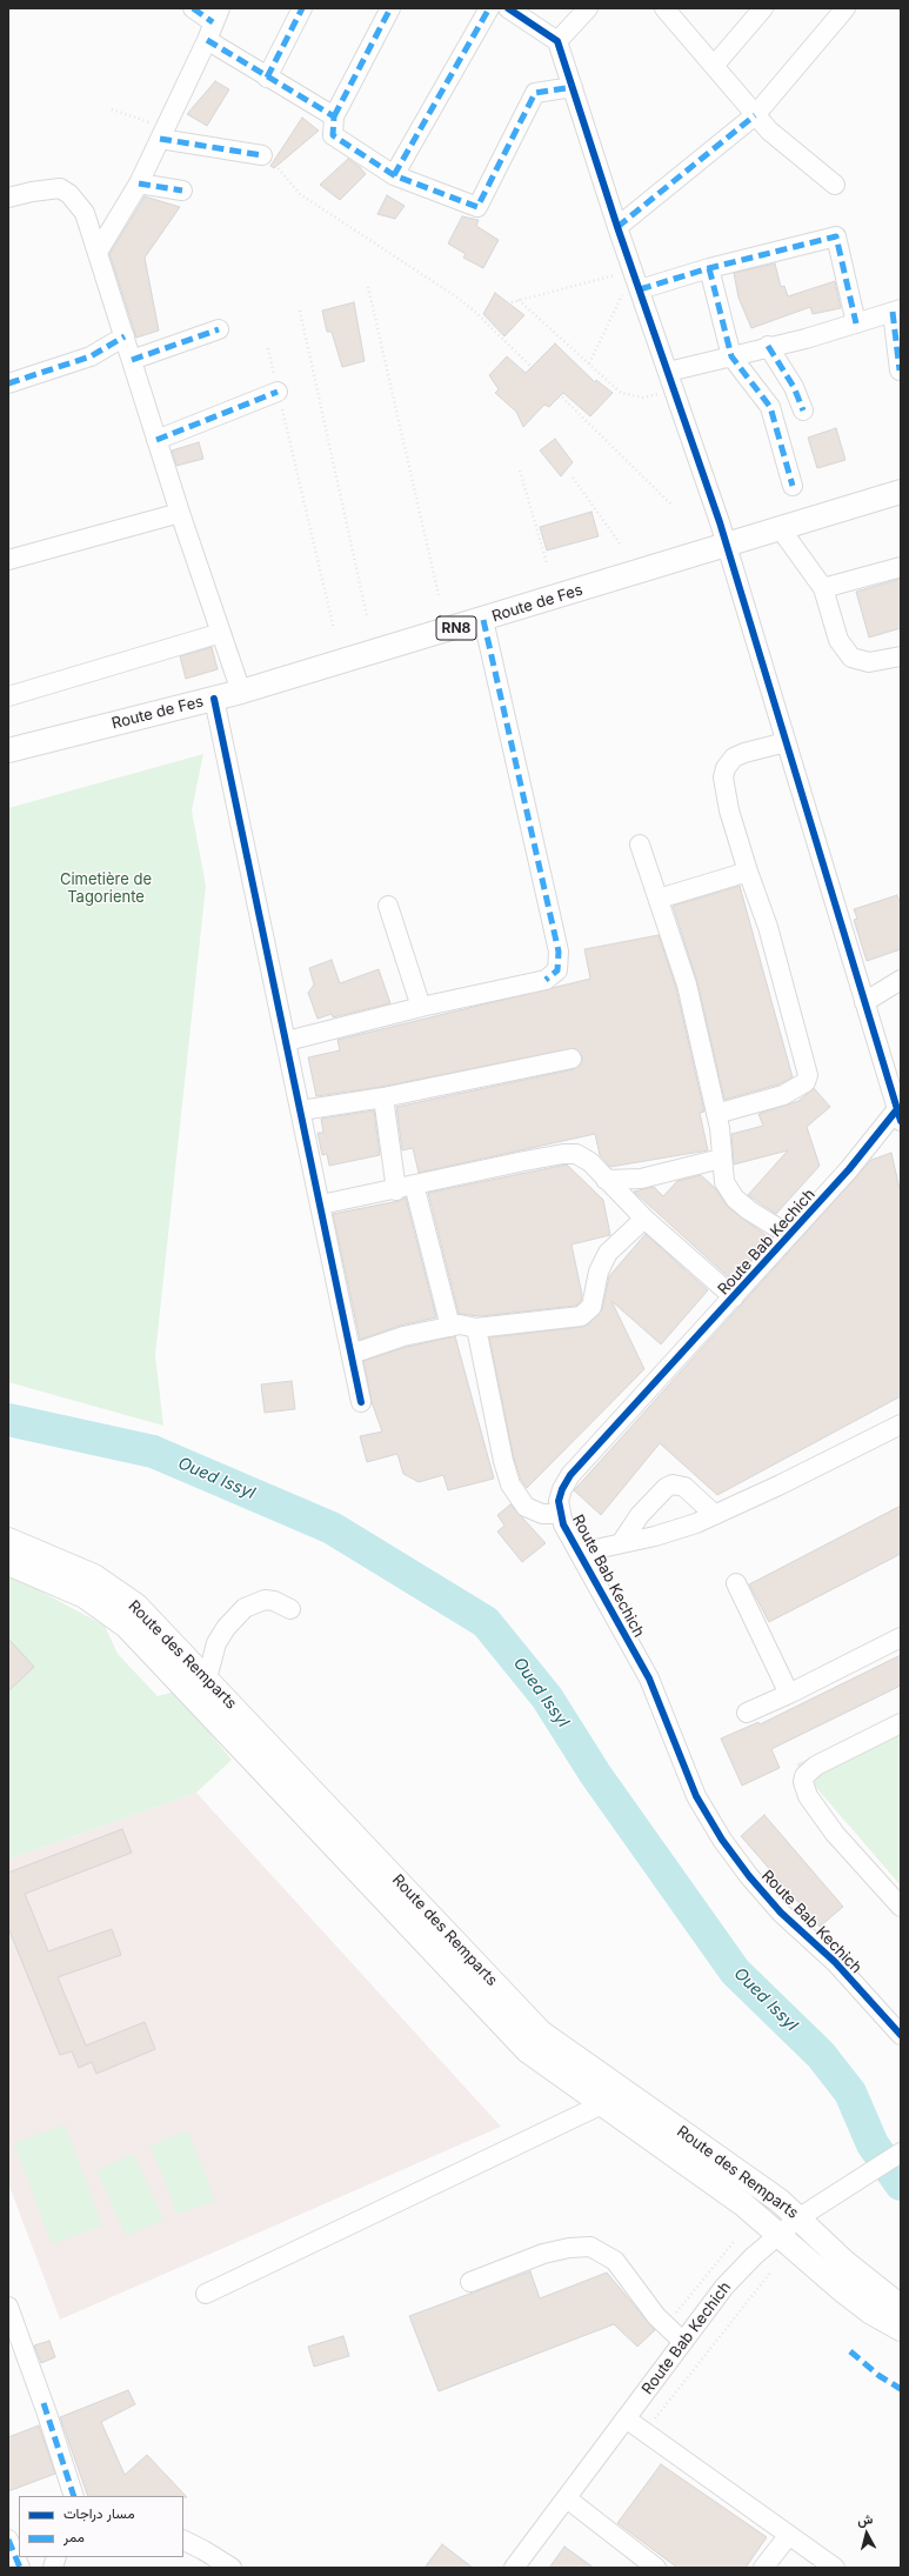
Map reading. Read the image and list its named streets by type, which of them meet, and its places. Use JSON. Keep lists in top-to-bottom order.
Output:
{
  "streets": {
    "main road": ["Route de Fes", "RN8", "Route des Remparts"],
    "street": ["Route Bab Kechich"]
  },
  "crossings": [
    ["Route Bab Kechich", "Route des Remparts"]
  ],
  "water": ["Oued Issyl"],
  "parks": ["Cimetière de Tagoriente"],
  "legend": ["مسار دراجات", "ممر"],
  "north": "top"
}
